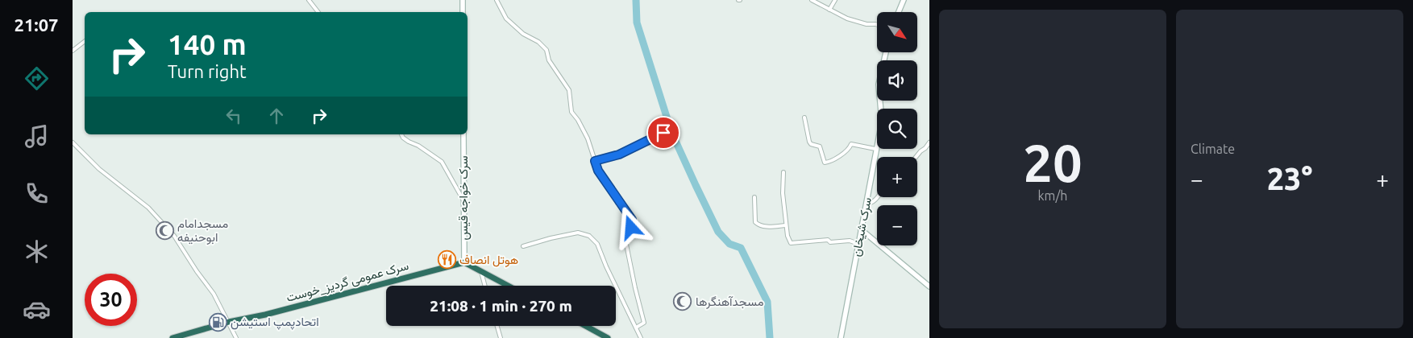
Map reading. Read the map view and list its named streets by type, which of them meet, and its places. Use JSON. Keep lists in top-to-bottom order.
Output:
{
  "streets": {
    "highway": ["سرک عمومی گردیز_خوست"],
    "street": ["سرک خواجه قیس", "سرک شیخان"]
  },
  "crossings": [
    ["سرک خواجه قیس", "سرک عمومی گردیز_خوست"]
  ],
  "places": {
    "mosque": ["مسجدامام ابوحنیفه", "مسجدآهنگرها"],
    "restaurant": ["هوتل انصاف"],
    "fuel station": ["اتحادپمپ استیشن"]
  },
  "north": "bottom right",
  "page": {
    "tabs": "21:07",
    "tile": [
      ["20", "km/h"],
      "Climate"
    ],
    "map_buttons": ["+", "−"],
    "turn": ["140 m", "Turn right"],
    "heat": ["−", "23°", "+"],
    "limit": "30",
    "trip": "21:08 · 1 min · 270 m"
  }
}
